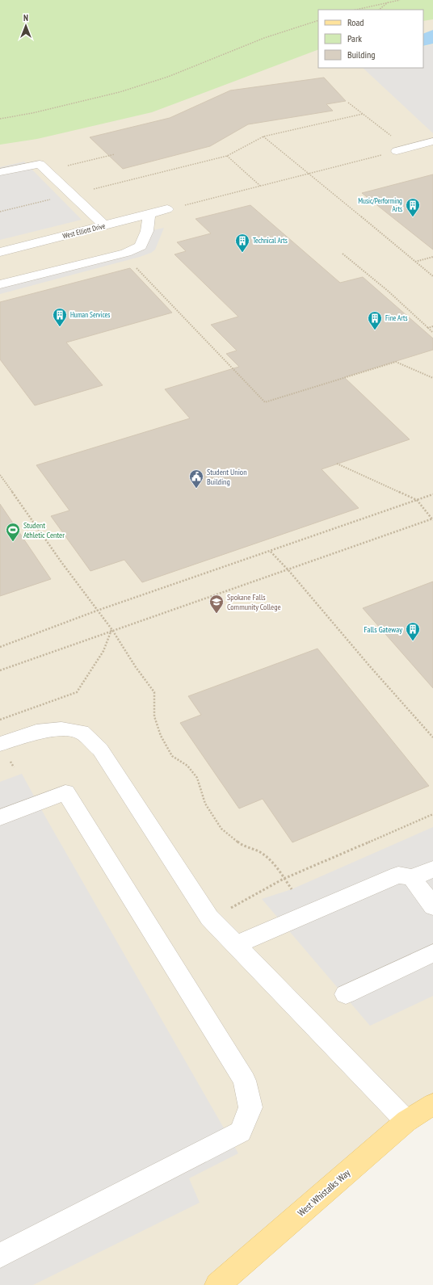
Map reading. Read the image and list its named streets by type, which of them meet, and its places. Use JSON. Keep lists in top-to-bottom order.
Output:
{
  "streets": {
    "main road": ["West Whistalks Way"],
    "street": ["West Elliott Drive"]
  },
  "places": {
    "building": [
      "Music/Performing Arts",
      "Technical Arts",
      "Human Services",
      "Fine Arts",
      "Falls Gateway"
    ],
    "public building": ["Student Union Building"],
    "sports": ["Student Athletic Center"],
    "school or university": ["Spokane Falls Community College"]
  },
  "legend": ["Road", "Park", "Building"],
  "north": "top"
}
